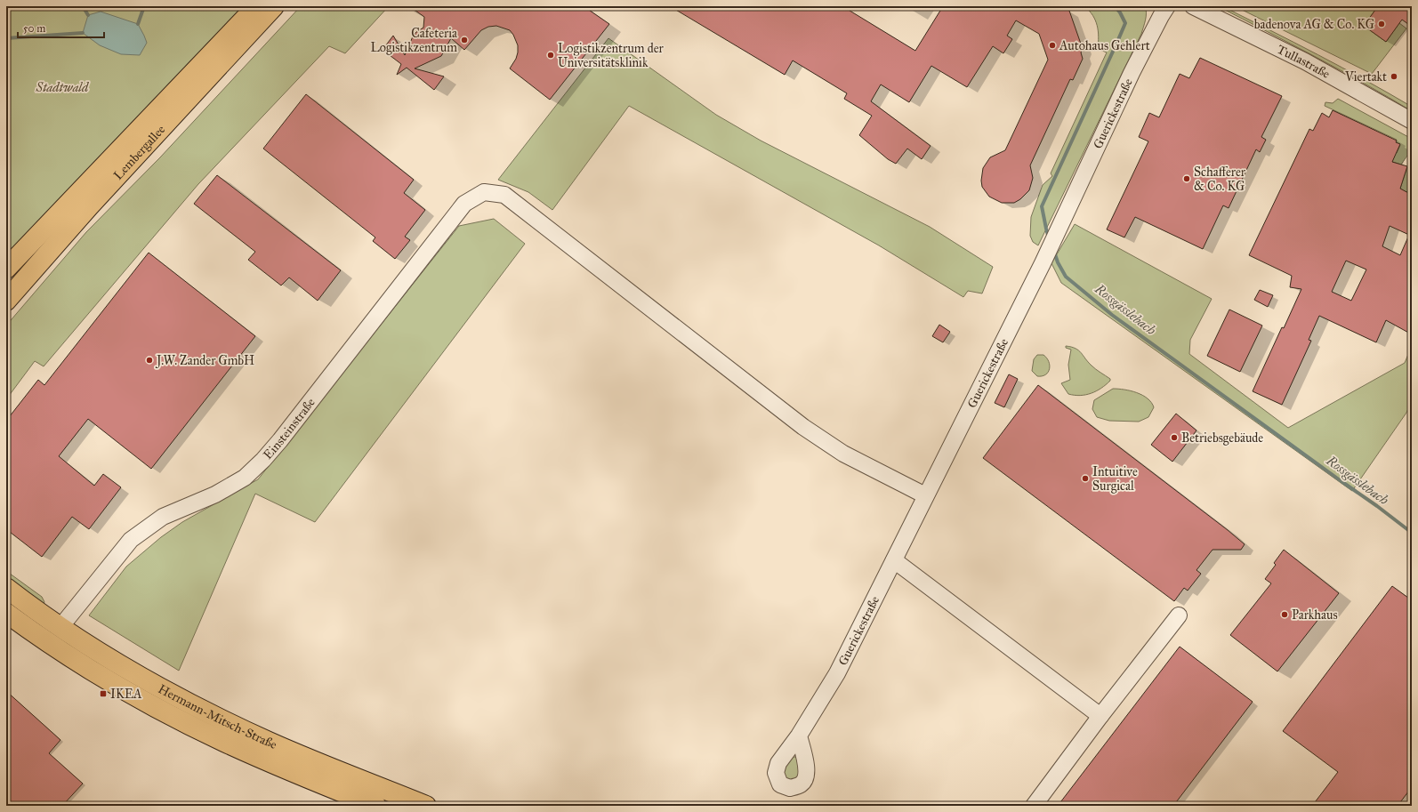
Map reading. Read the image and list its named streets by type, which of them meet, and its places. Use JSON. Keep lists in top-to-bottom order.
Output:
{
  "streets": {
    "main road": ["Lembergallee", "Hermann-Mitsch-Straße"],
    "street": ["Tullastraße", "Guerickestraße", "Einsteinstraße"]
  },
  "crossings": [
    ["Guerickestraße", "Einsteinstraße"],
    ["Einsteinstraße", "Hermann-Mitsch-Straße"]
  ],
  "water": ["Rossgässlebach"],
  "parks": ["Stadtwald"],
  "places": {
    "other": [
      "badenova AG & Co. KG",
      "Cafeteria Logistikzentrum",
      "Autohaus Gehlert",
      "Logistikzentrum der Universitätsklinik",
      "Viertakt",
      "Schafferer & Co. KG",
      "J.W. Zander GmbH",
      "Betriebsgebäude",
      "Intuitive Surgical",
      "Parkhaus"
    ],
    "transit": ["IKEA"]
  },
  "scale_bar": "50 m"
}
